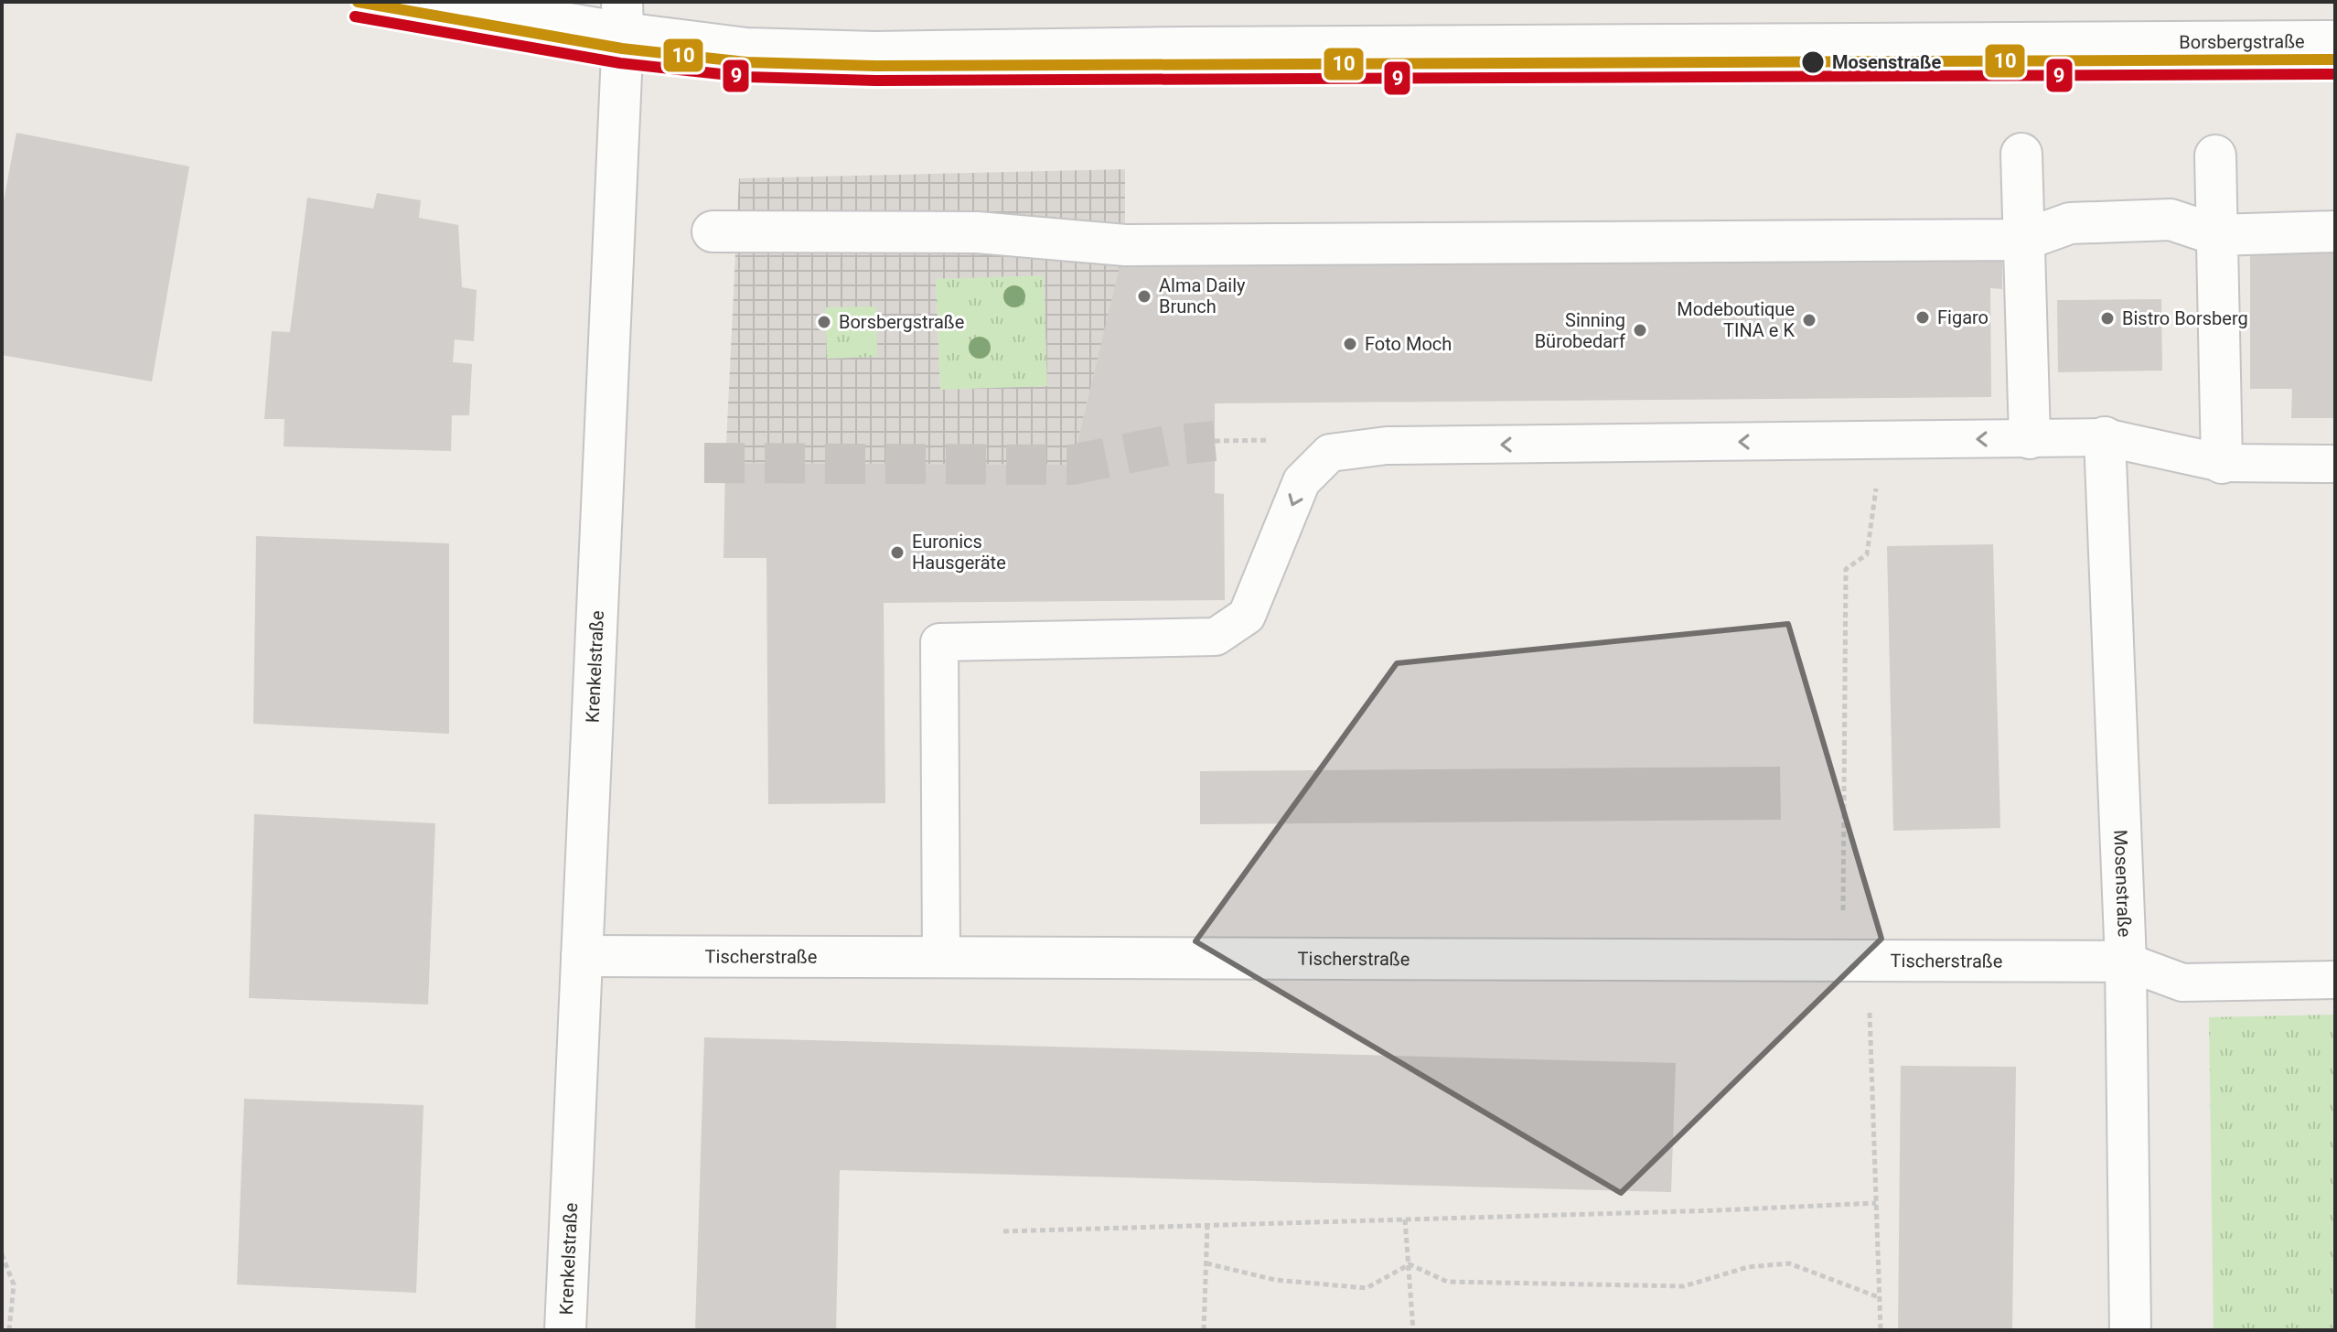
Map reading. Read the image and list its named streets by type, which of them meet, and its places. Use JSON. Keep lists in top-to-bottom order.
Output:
{
  "streets": {
    "street": [
      "Borsbergstraße",
      "Krenkelstraße",
      "Mosenstraße",
      "Tischerstraße"
    ]
  },
  "crossings": [
    ["Borsbergstraße", "Krenkelstraße"],
    ["Krenkelstraße", "Tischerstraße"],
    ["Mosenstraße", "Tischerstraße"]
  ],
  "places": [
    "Mosenstraße",
    "Alma Daily Brunch",
    "Figaro",
    "Bistro Borsberg",
    "Modeboutique TINA e K",
    "Borsbergstraße",
    "Sinning Bürobedarf",
    "Foto Moch",
    "Euronics Hausgeräte"
  ],
  "lines": ["transit line 10", "transit line 9"]
}
